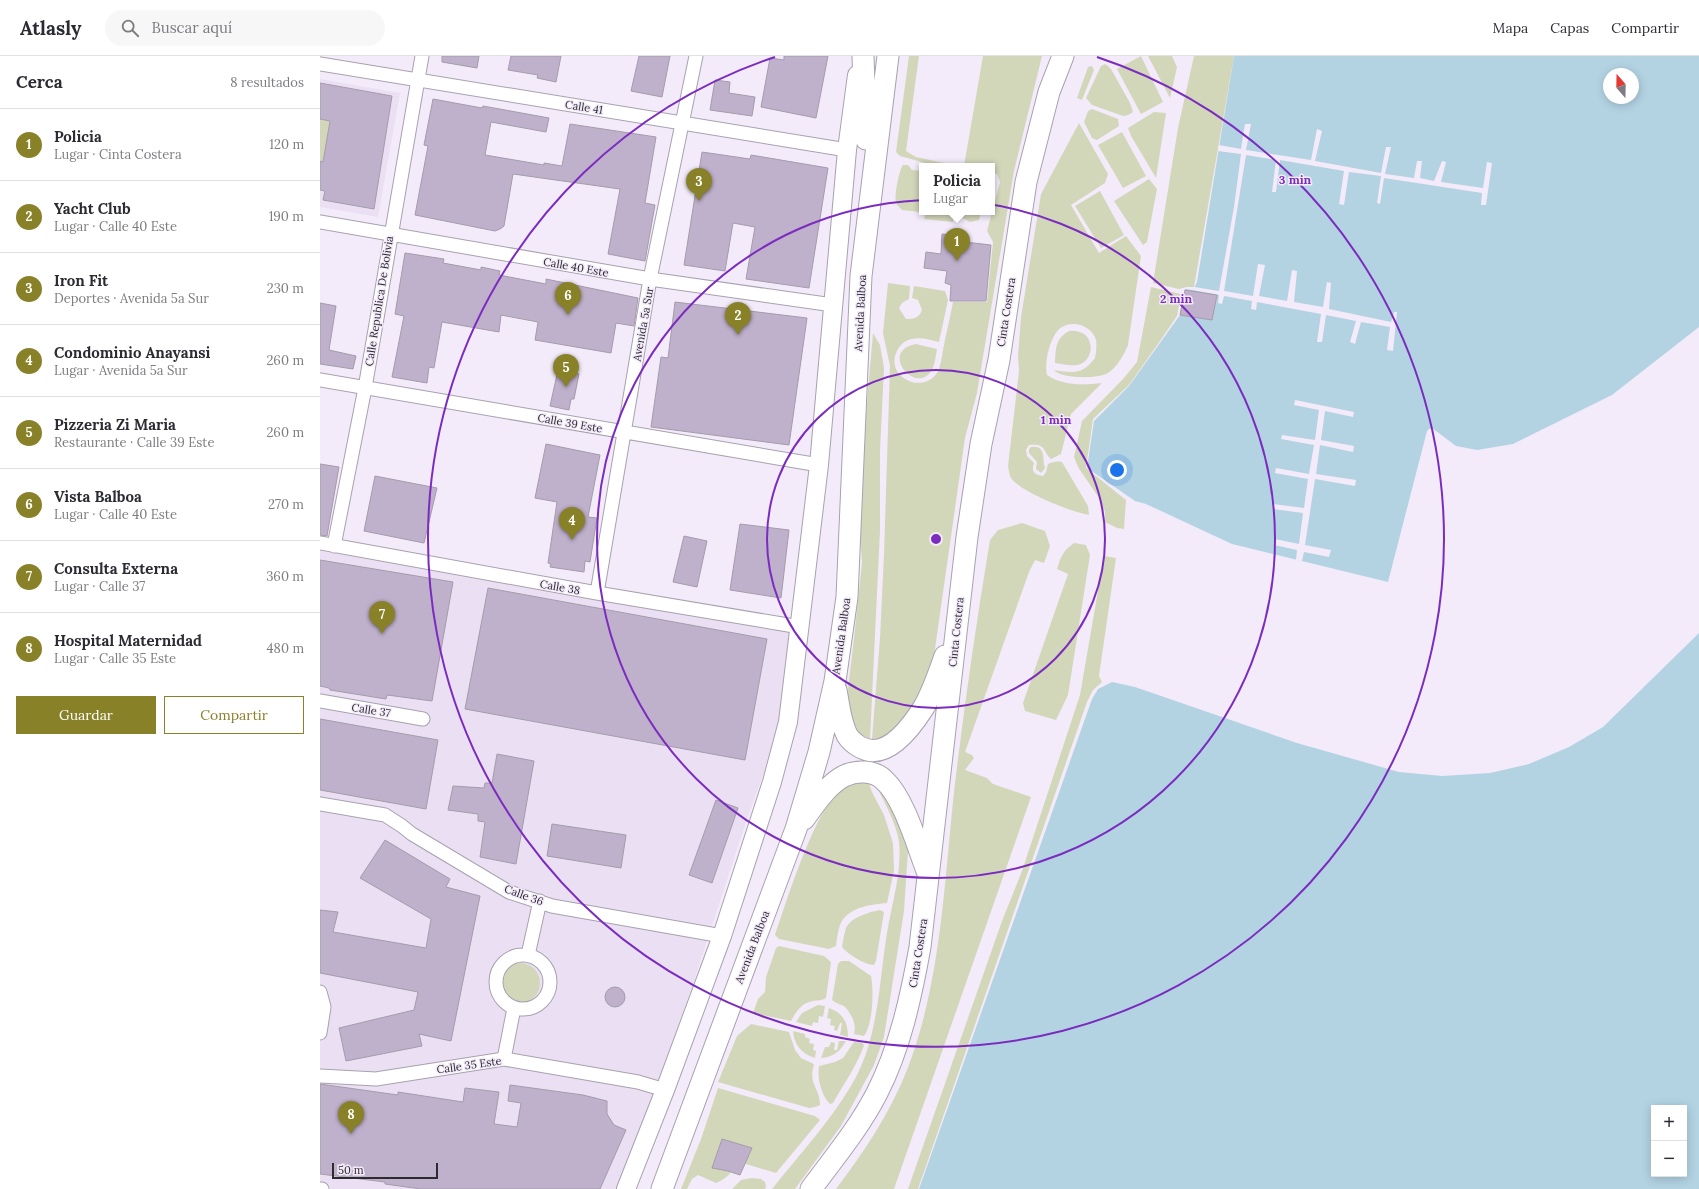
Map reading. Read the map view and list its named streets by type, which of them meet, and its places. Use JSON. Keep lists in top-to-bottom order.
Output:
{
  "streets": {
    "highway": ["Cinta Costera", "Avenida Balboa"],
    "street": [
      "Calle 41",
      "Calle 40 Este",
      "Calle Republica De Bolivia",
      "Avenida 5a Sur",
      "Calle 39 Este",
      "Calle 38",
      "Calle 37",
      "Calle 36",
      "Calle 35 Este"
    ]
  },
  "crossings": [
    ["Calle 41", "Calle Republica De Bolivia"],
    ["Calle 41", "Avenida 5a Sur"],
    ["Calle 40 Este", "Calle Republica De Bolivia"],
    ["Calle 40 Este", "Avenida 5a Sur"],
    ["Calle Republica De Bolivia", "Calle 39 Este"],
    ["Calle Republica De Bolivia", "Calle 38"],
    ["Avenida 5a Sur", "Calle 39 Este"],
    ["Avenida 5a Sur", "Calle 38"]
  ],
  "scale_bar": "50 m",
  "north": "top",
  "page": {
    "header": "Atlasly",
    "search": "Buscar aquí",
    "nav": ["Mapa", "Capas", "Compartir"],
    "heading": ["Cerca", "8 resultados"],
    "list": [
      {
        "mark": "1",
        "name": "Policia",
        "note": "Lugar · Cinta Costera",
        "value": "120 m"
      },
      {
        "mark": "2",
        "name": "Yacht Club",
        "note": "Lugar · Calle 40 Este",
        "value": "190 m"
      },
      {
        "mark": "3",
        "name": "Iron Fit",
        "note": "Deportes · Avenida 5a Sur",
        "value": "230 m"
      },
      {
        "mark": "4",
        "name": "Condominio Anayansi",
        "note": "Lugar · Avenida 5a Sur",
        "value": "260 m"
      },
      {
        "mark": "5",
        "name": "Pizzeria Zi Maria",
        "note": "Restaurante · Calle 39 Este",
        "value": "260 m"
      },
      {
        "mark": "6",
        "name": "Vista Balboa",
        "note": "Lugar · Calle 40 Este",
        "value": "270 m"
      },
      {
        "mark": "7",
        "name": "Consulta Externa",
        "note": "Lugar · Calle 37",
        "value": "360 m"
      },
      {
        "mark": "8",
        "name": "Hospital Maternidad",
        "note": "Lugar · Calle 35 Este",
        "value": "480 m"
      }
    ],
    "popup": ["Policia", "Lugar"],
    "pins": [
      "3",
      "1",
      "6",
      "2",
      "5",
      "4",
      "7",
      "8"
    ],
    "buttons": ["Guardar", "Compartir"],
    "map_buttons": ["+", "−"],
    "scale": "50 m"
  },
  "rings": ["3 min", "2 min", "1 min"]
}
